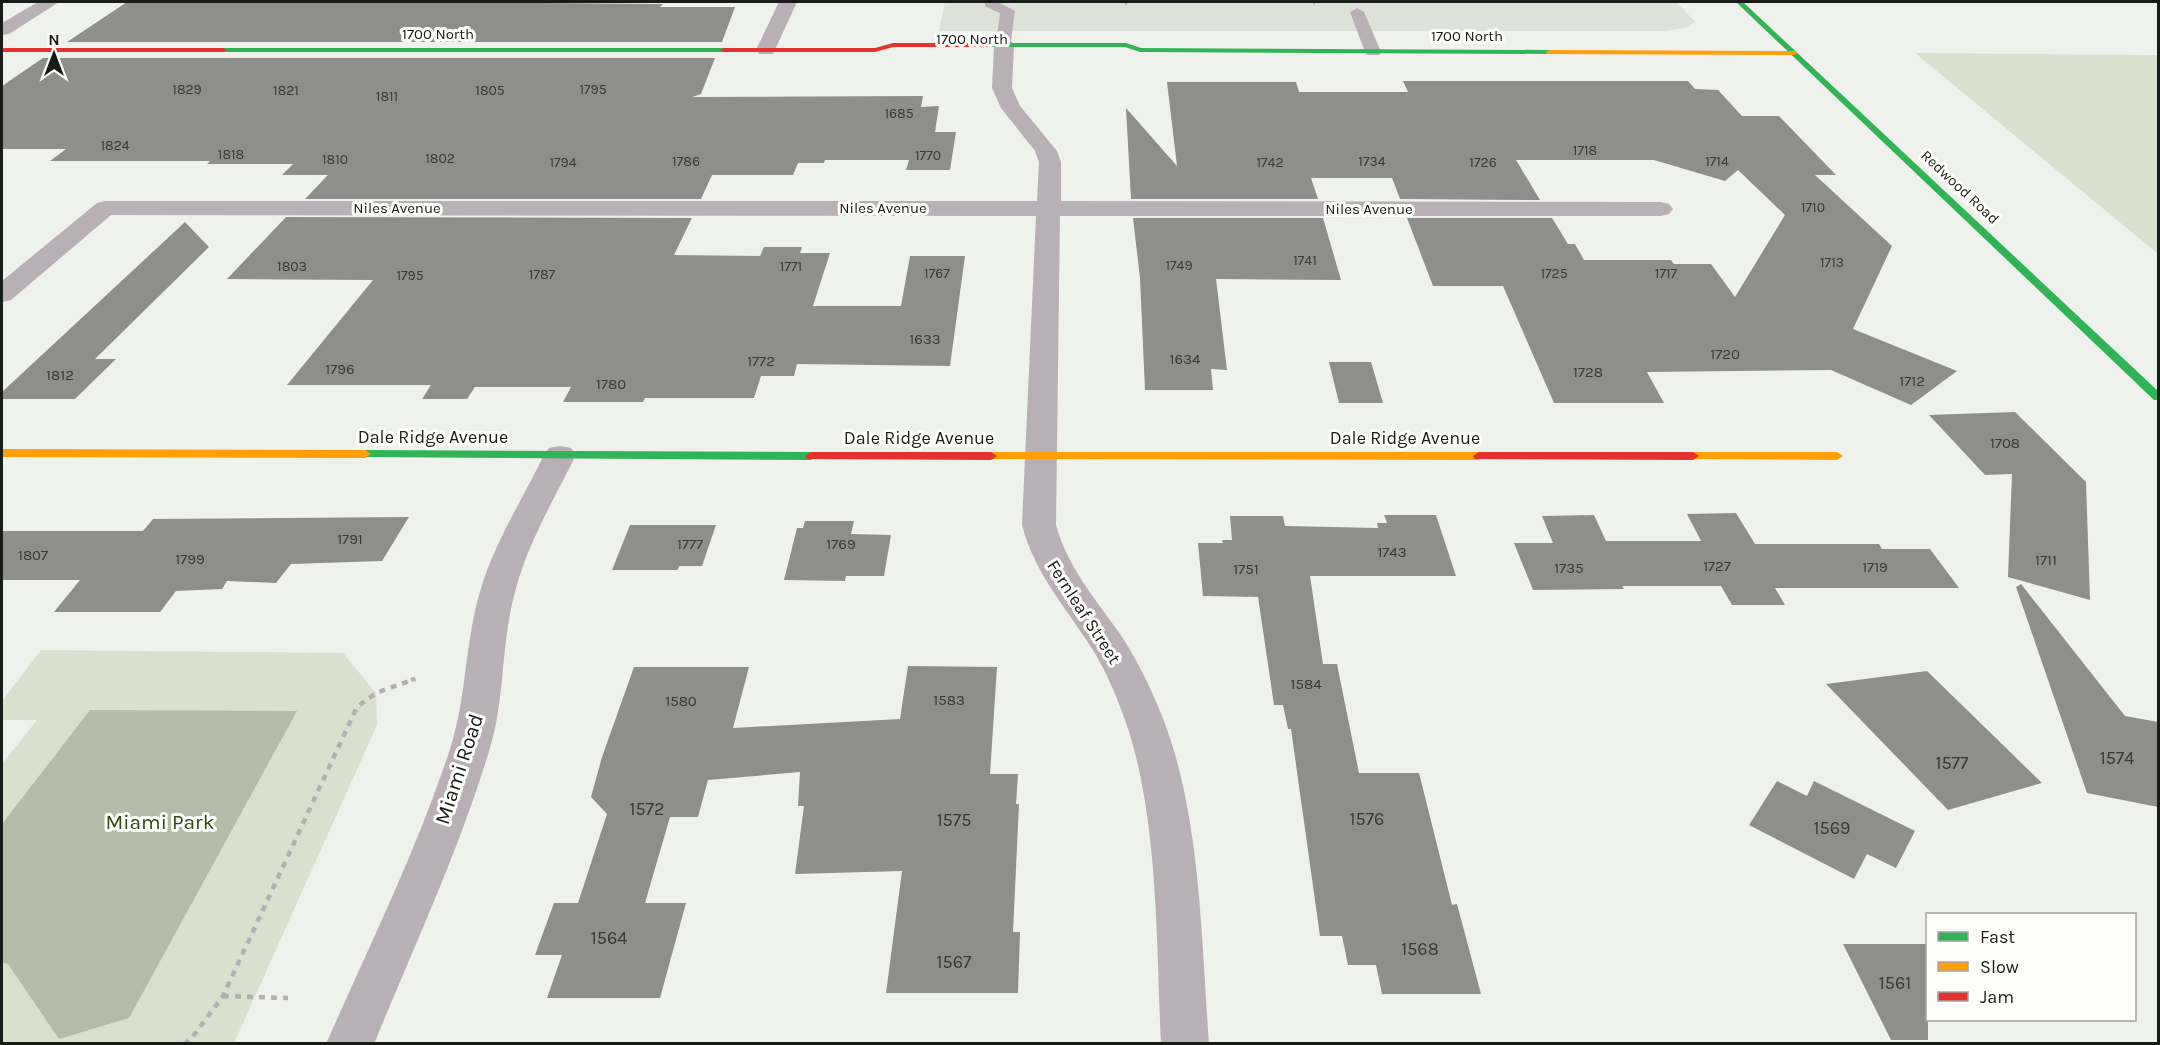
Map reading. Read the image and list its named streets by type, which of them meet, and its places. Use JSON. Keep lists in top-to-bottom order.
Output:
{
  "streets": {
    "street": [
      "1700 North",
      "Redwood Road",
      "Niles Avenue",
      "Dale Ridge Avenue",
      "Fernleaf Street",
      "Miami Road"
    ]
  },
  "crossings": [
    ["1700 North", "Redwood Road"],
    ["1700 North", "Fernleaf Street"],
    ["Niles Avenue", "Fernleaf Street"],
    ["Dale Ridge Avenue", "Fernleaf Street"],
    ["Dale Ridge Avenue", "Miami Road"]
  ],
  "parks": ["Miami Park"],
  "house_numbers": [
    "1829",
    "1795",
    "1821",
    "1805",
    "1811",
    "1685",
    "1824",
    "1718",
    "1818",
    "1770",
    "1802",
    "1810",
    "1786",
    "1734",
    "1714",
    "1794",
    "1742",
    "1726",
    "1710",
    "1741",
    "1713",
    "1749",
    "1803",
    "1771",
    "1767",
    "1725",
    "1717",
    "1787",
    "1795",
    "1633",
    "1720",
    "1634",
    "1772",
    "1796",
    "1728",
    "1812",
    "1712",
    "1780",
    "1708",
    "1791",
    "1777",
    "1769",
    "1743",
    "1807",
    "1799",
    "1711",
    "1727",
    "1719",
    "1735",
    "1751",
    "1584",
    "1583",
    "1580",
    "1574",
    "1577",
    "1572",
    "1576",
    "1575",
    "1569",
    "1564",
    "1568",
    "1567",
    "1561"
  ],
  "legend": ["Fast", "Slow", "Jam"],
  "north": "top"
}
